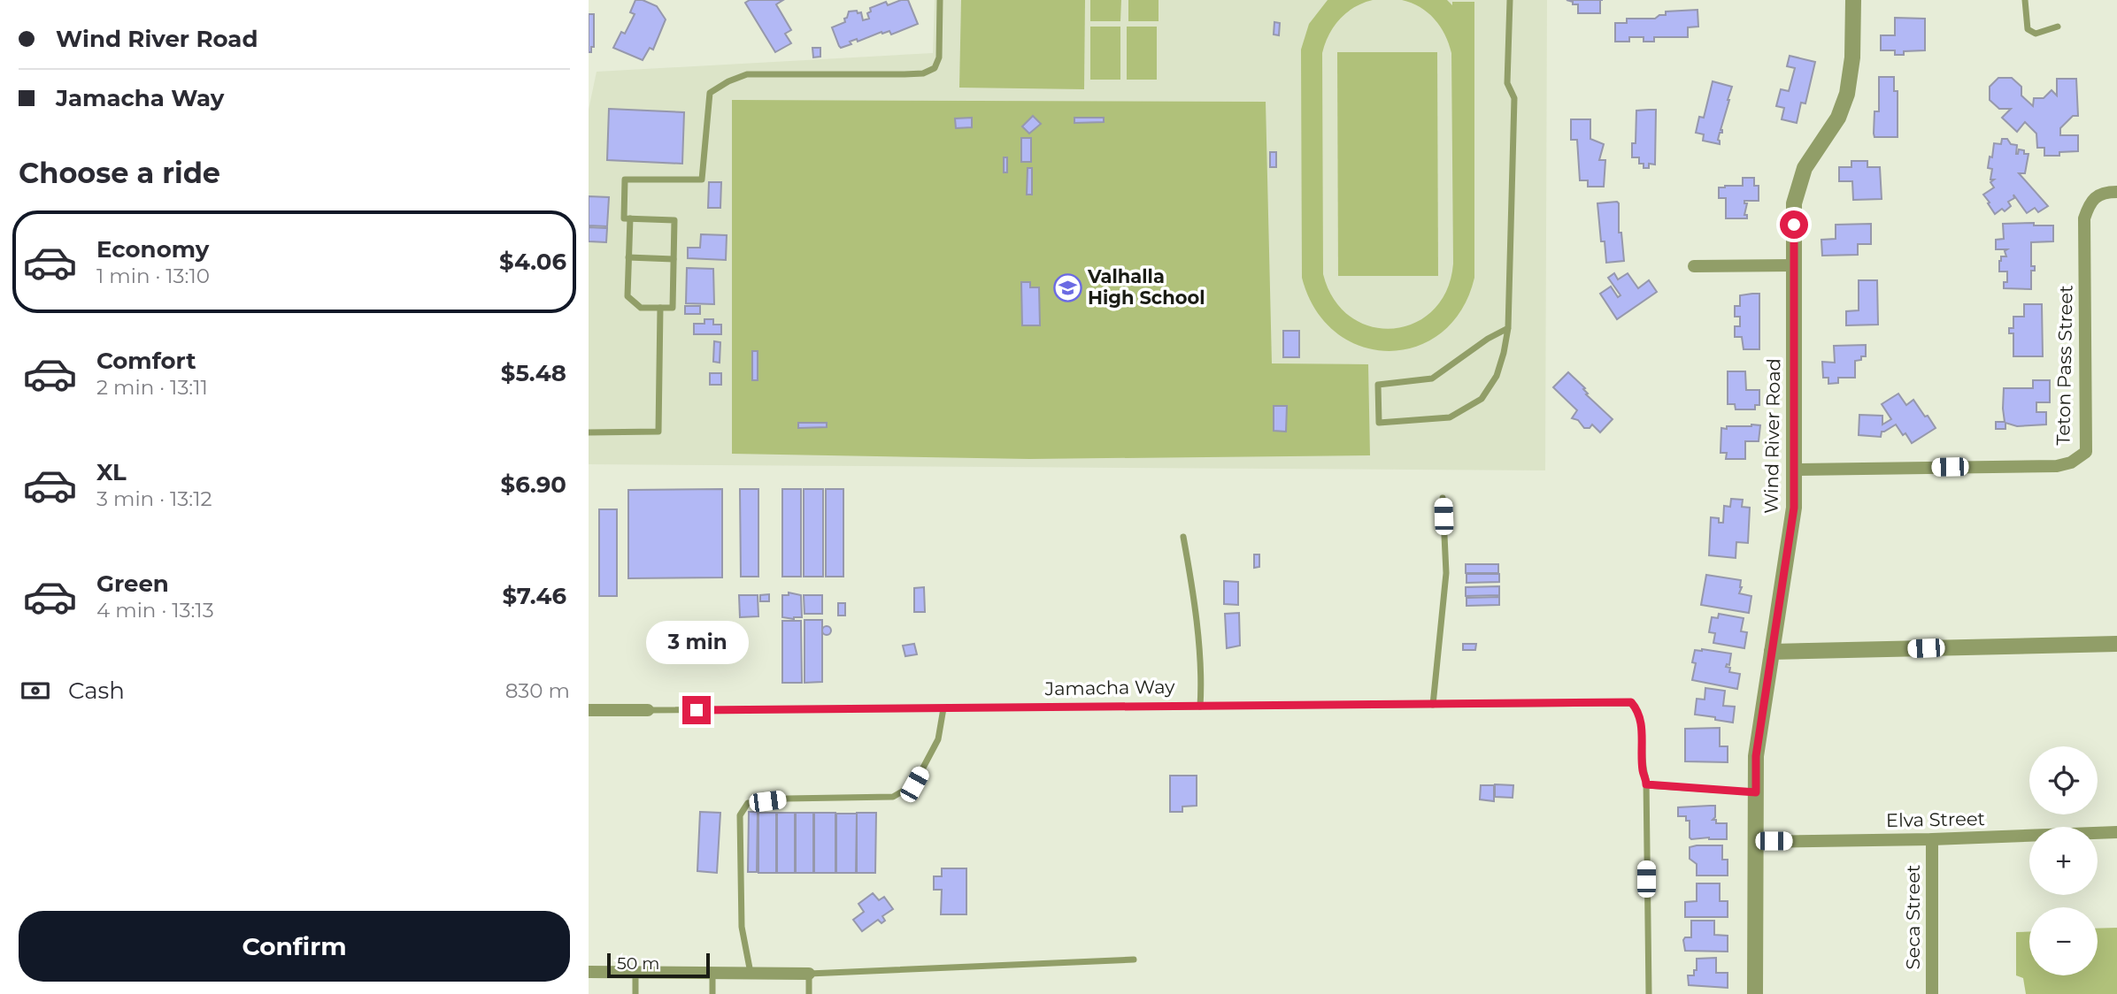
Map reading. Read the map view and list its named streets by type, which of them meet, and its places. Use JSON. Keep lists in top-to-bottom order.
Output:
{
  "streets": {
    "street": [
      "Teton Pass Street",
      "Wind River Road",
      "Jamacha Way",
      "Elva Street",
      "Seca Street"
    ]
  },
  "crossings": [
    ["Teton Pass Street", "Wind River Road"],
    ["Wind River Road", "Elva Street"],
    ["Elva Street", "Seca Street"]
  ],
  "places": {
    "school or university": ["Valhalla High School"]
  },
  "scale_bar": "50 m",
  "page": {
    "banner": ["Wind River Road", "Jamacha Way"],
    "heading": "Choose a ride",
    "list": [
      {
        "name": "Economy",
        "note": "1 min · 13:10",
        "value": "$4.06"
      },
      {
        "name": "Comfort",
        "note": "2 min · 13:11",
        "value": "$5.48"
      },
      {
        "name": "XL",
        "note": "3 min · 13:12",
        "value": "$6.90"
      },
      {
        "name": "Green",
        "note": "4 min · 13:13",
        "value": "$7.46"
      }
    ],
    "bubble": "3 min",
    "pay": ["Cash", "830 m"],
    "map_buttons": ["+", "−"],
    "buttons": "Confirm",
    "scale": "50 m"
  }
}
